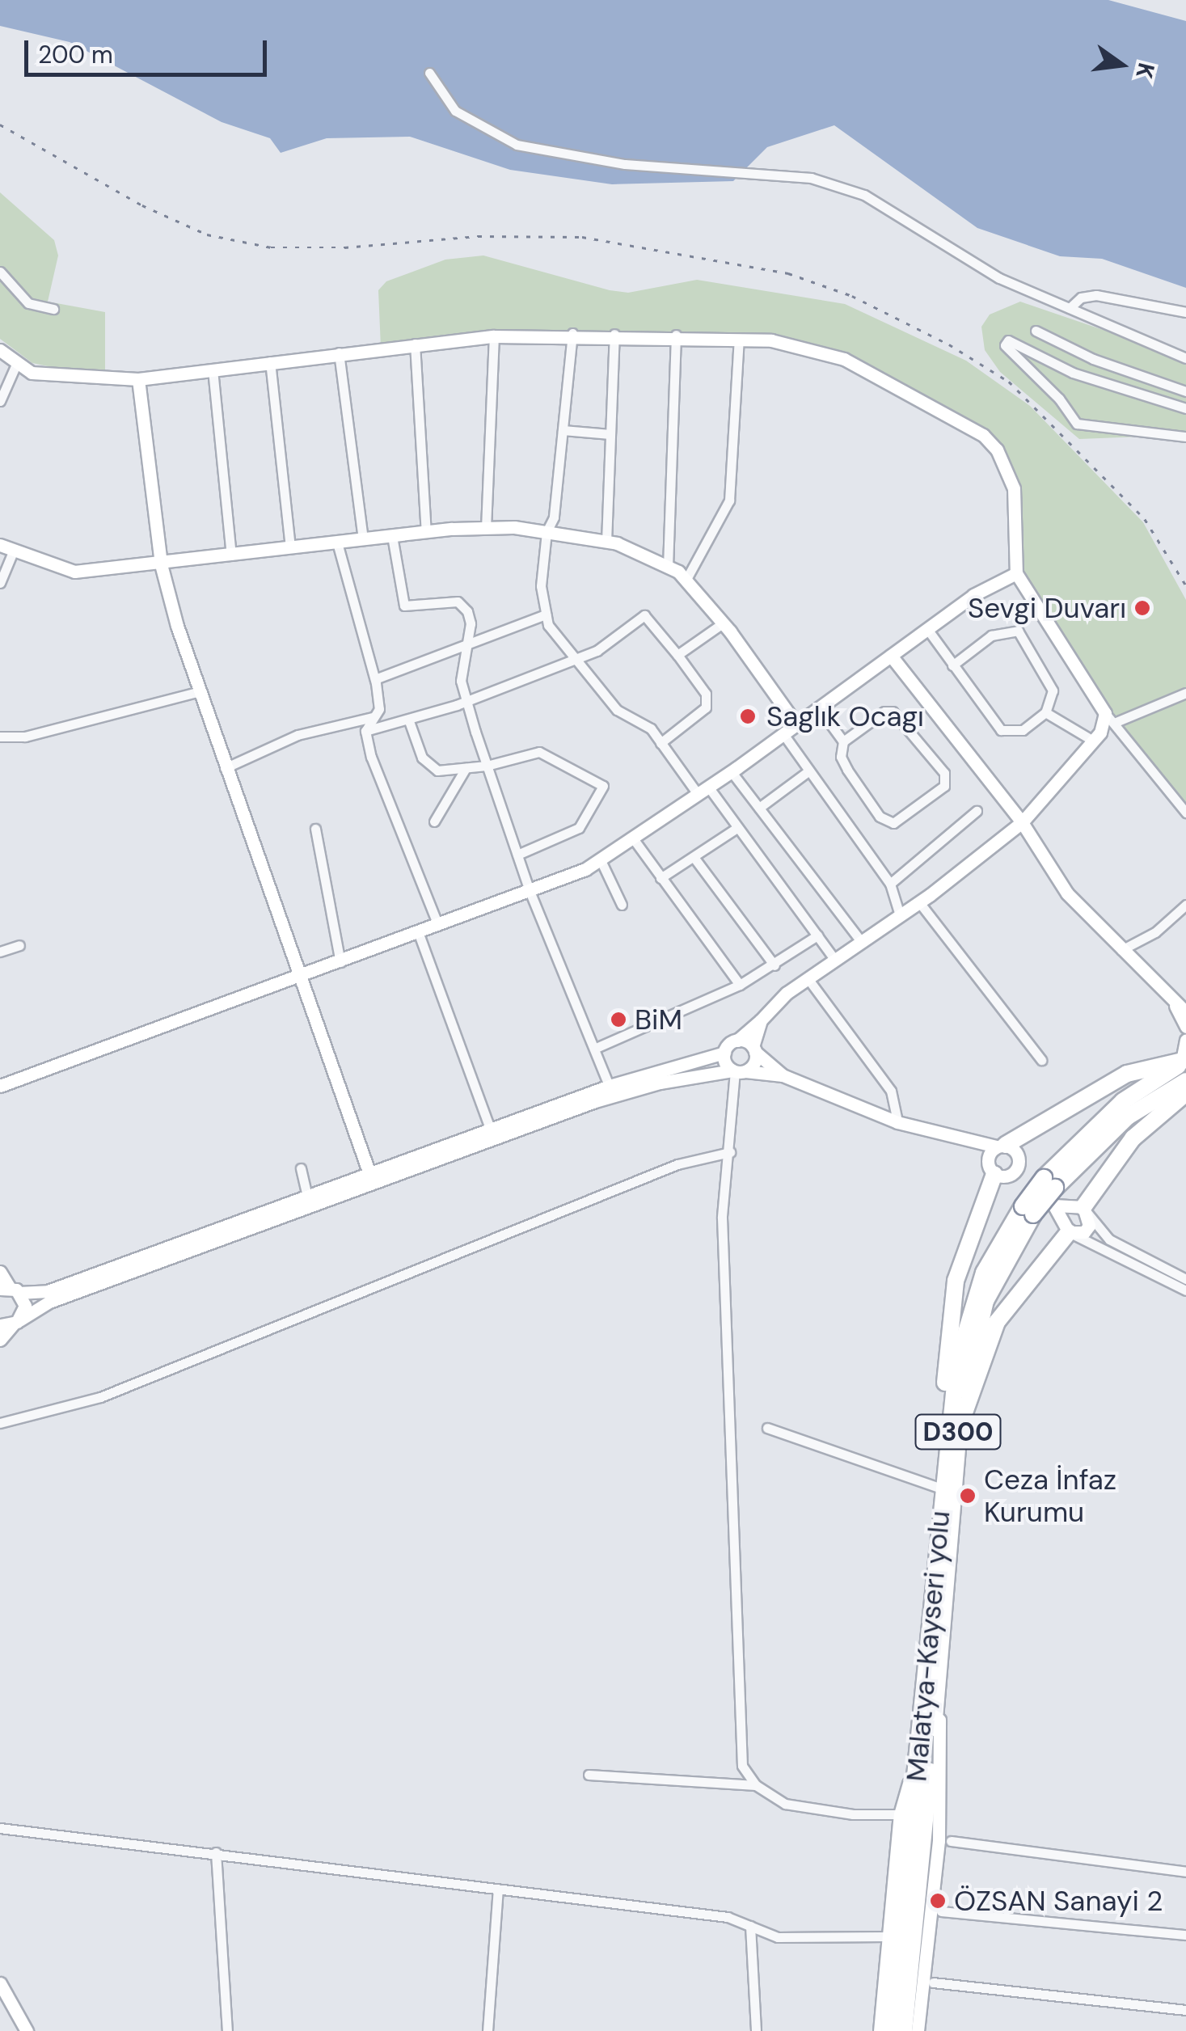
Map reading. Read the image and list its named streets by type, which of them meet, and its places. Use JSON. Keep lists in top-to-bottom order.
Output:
{
  "streets": {
    "highway": ["D300", "Malatya-Kayseri yolu"]
  },
  "crossings": [
    ["D300", "Malatya-Kayseri yolu"]
  ],
  "places": [
    "Sevgi Duvarı",
    "Saglık Ocagı",
    "BiM",
    "Ceza İnfaz Kurumu",
    "ÖZSAN Sanayi 2"
  ],
  "scale_bar": "200 m",
  "north": "right"
}
